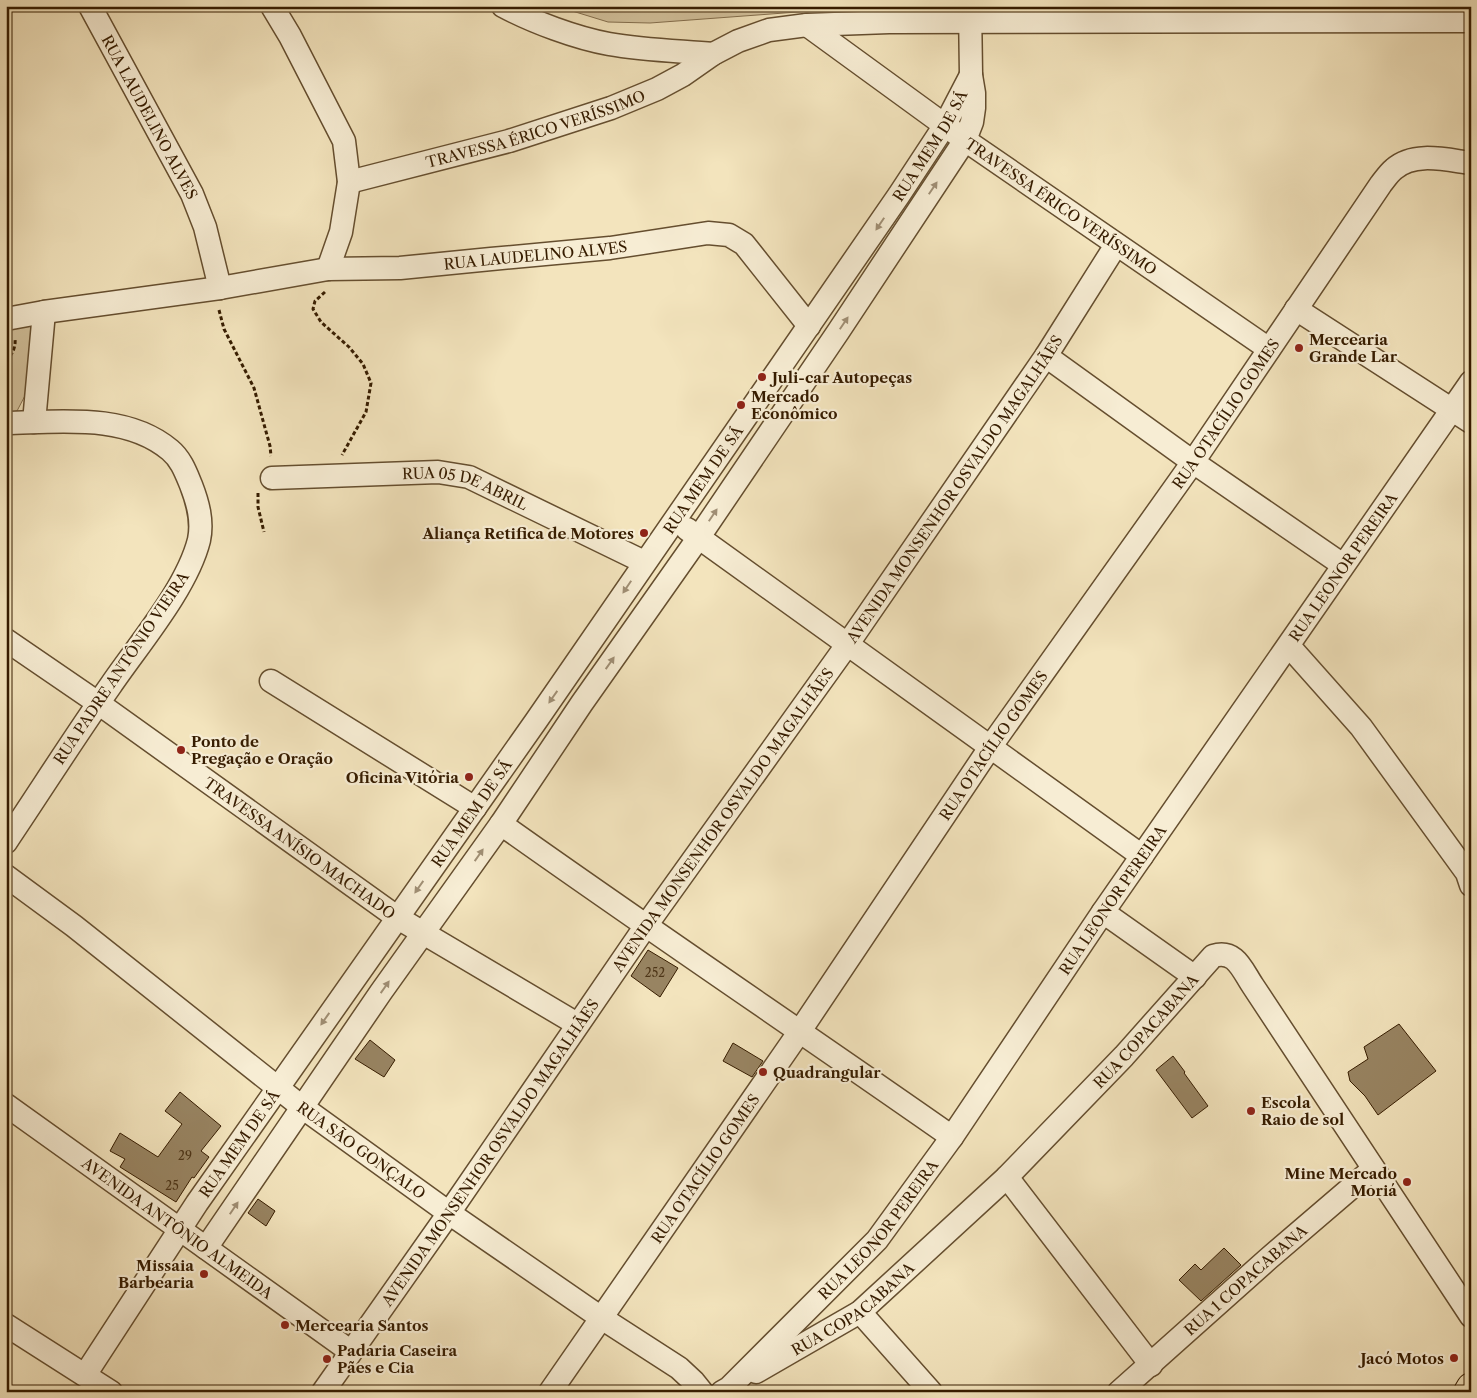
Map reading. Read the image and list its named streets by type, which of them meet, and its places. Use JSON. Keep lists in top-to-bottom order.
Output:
{
  "streets": {
    "street": [
      "RUA LAUDELINO ALVES",
      "TRAVESSA ÉRICO VERÍSSIMO",
      "RUA MEM DE SÁ",
      "RUA OTACÍLIO GOMES",
      "AVENIDA MONSENHOR OSVALDO MAGALHÃES",
      "RUA 05 DE ABRIL",
      "RUA LEONOR PEREIRA",
      "RUA PADRE ANTÔNIO VIEIRA",
      "TRAVESSA ANÍSIO MACHADO",
      "RUA COPACABANA",
      "RUA SÃO GONÇALO",
      "AVENIDA ANTÔNIO ALMEIDA",
      "RUA 1 COPACABANA"
    ]
  },
  "crossings": [
    ["RUA LAUDELINO ALVES", "RUA MEM DE SÁ"],
    ["TRAVESSA ÉRICO VERÍSSIMO", "RUA MEM DE SÁ"],
    ["TRAVESSA ÉRICO VERÍSSIMO", "RUA OTACÍLIO GOMES"],
    ["TRAVESSA ÉRICO VERÍSSIMO", "AVENIDA MONSENHOR OSVALDO MAGALHÃES"],
    ["RUA MEM DE SÁ", "RUA 05 DE ABRIL"],
    ["RUA MEM DE SÁ", "TRAVESSA ANÍSIO MACHADO"],
    ["RUA MEM DE SÁ", "RUA SÃO GONÇALO"],
    ["RUA MEM DE SÁ", "AVENIDA ANTÔNIO ALMEIDA"],
    ["RUA OTACÍLIO GOMES", "RUA SÃO GONÇALO"],
    ["AVENIDA MONSENHOR OSVALDO MAGALHÃES", "TRAVESSA ANÍSIO MACHADO"],
    ["AVENIDA MONSENHOR OSVALDO MAGALHÃES", "RUA SÃO GONÇALO"],
    ["AVENIDA MONSENHOR OSVALDO MAGALHÃES", "AVENIDA ANTÔNIO ALMEIDA"],
    ["RUA LEONOR PEREIRA", "RUA COPACABANA"],
    ["RUA PADRE ANTÔNIO VIEIRA", "TRAVESSA ANÍSIO MACHADO"],
    ["RUA COPACABANA", "RUA 1 COPACABANA"]
  ],
  "places": [
    "Mercearia Grande Lar",
    "Juli-car Autopeças",
    "Mercado Econômico",
    "Aliança Retifica de Motores",
    "Ponto de Pregação e Oração",
    "Oficina Vitória",
    "Quadrangular",
    "Escola Raio de sol",
    "Mine Mercado Moriá",
    "Missaia Barbearia",
    "Mercearia Santos",
    "Jacó Motos",
    "Padaria Caseira Pães e Cia"
  ],
  "house_numbers": ["252", "29", "25"]
}
